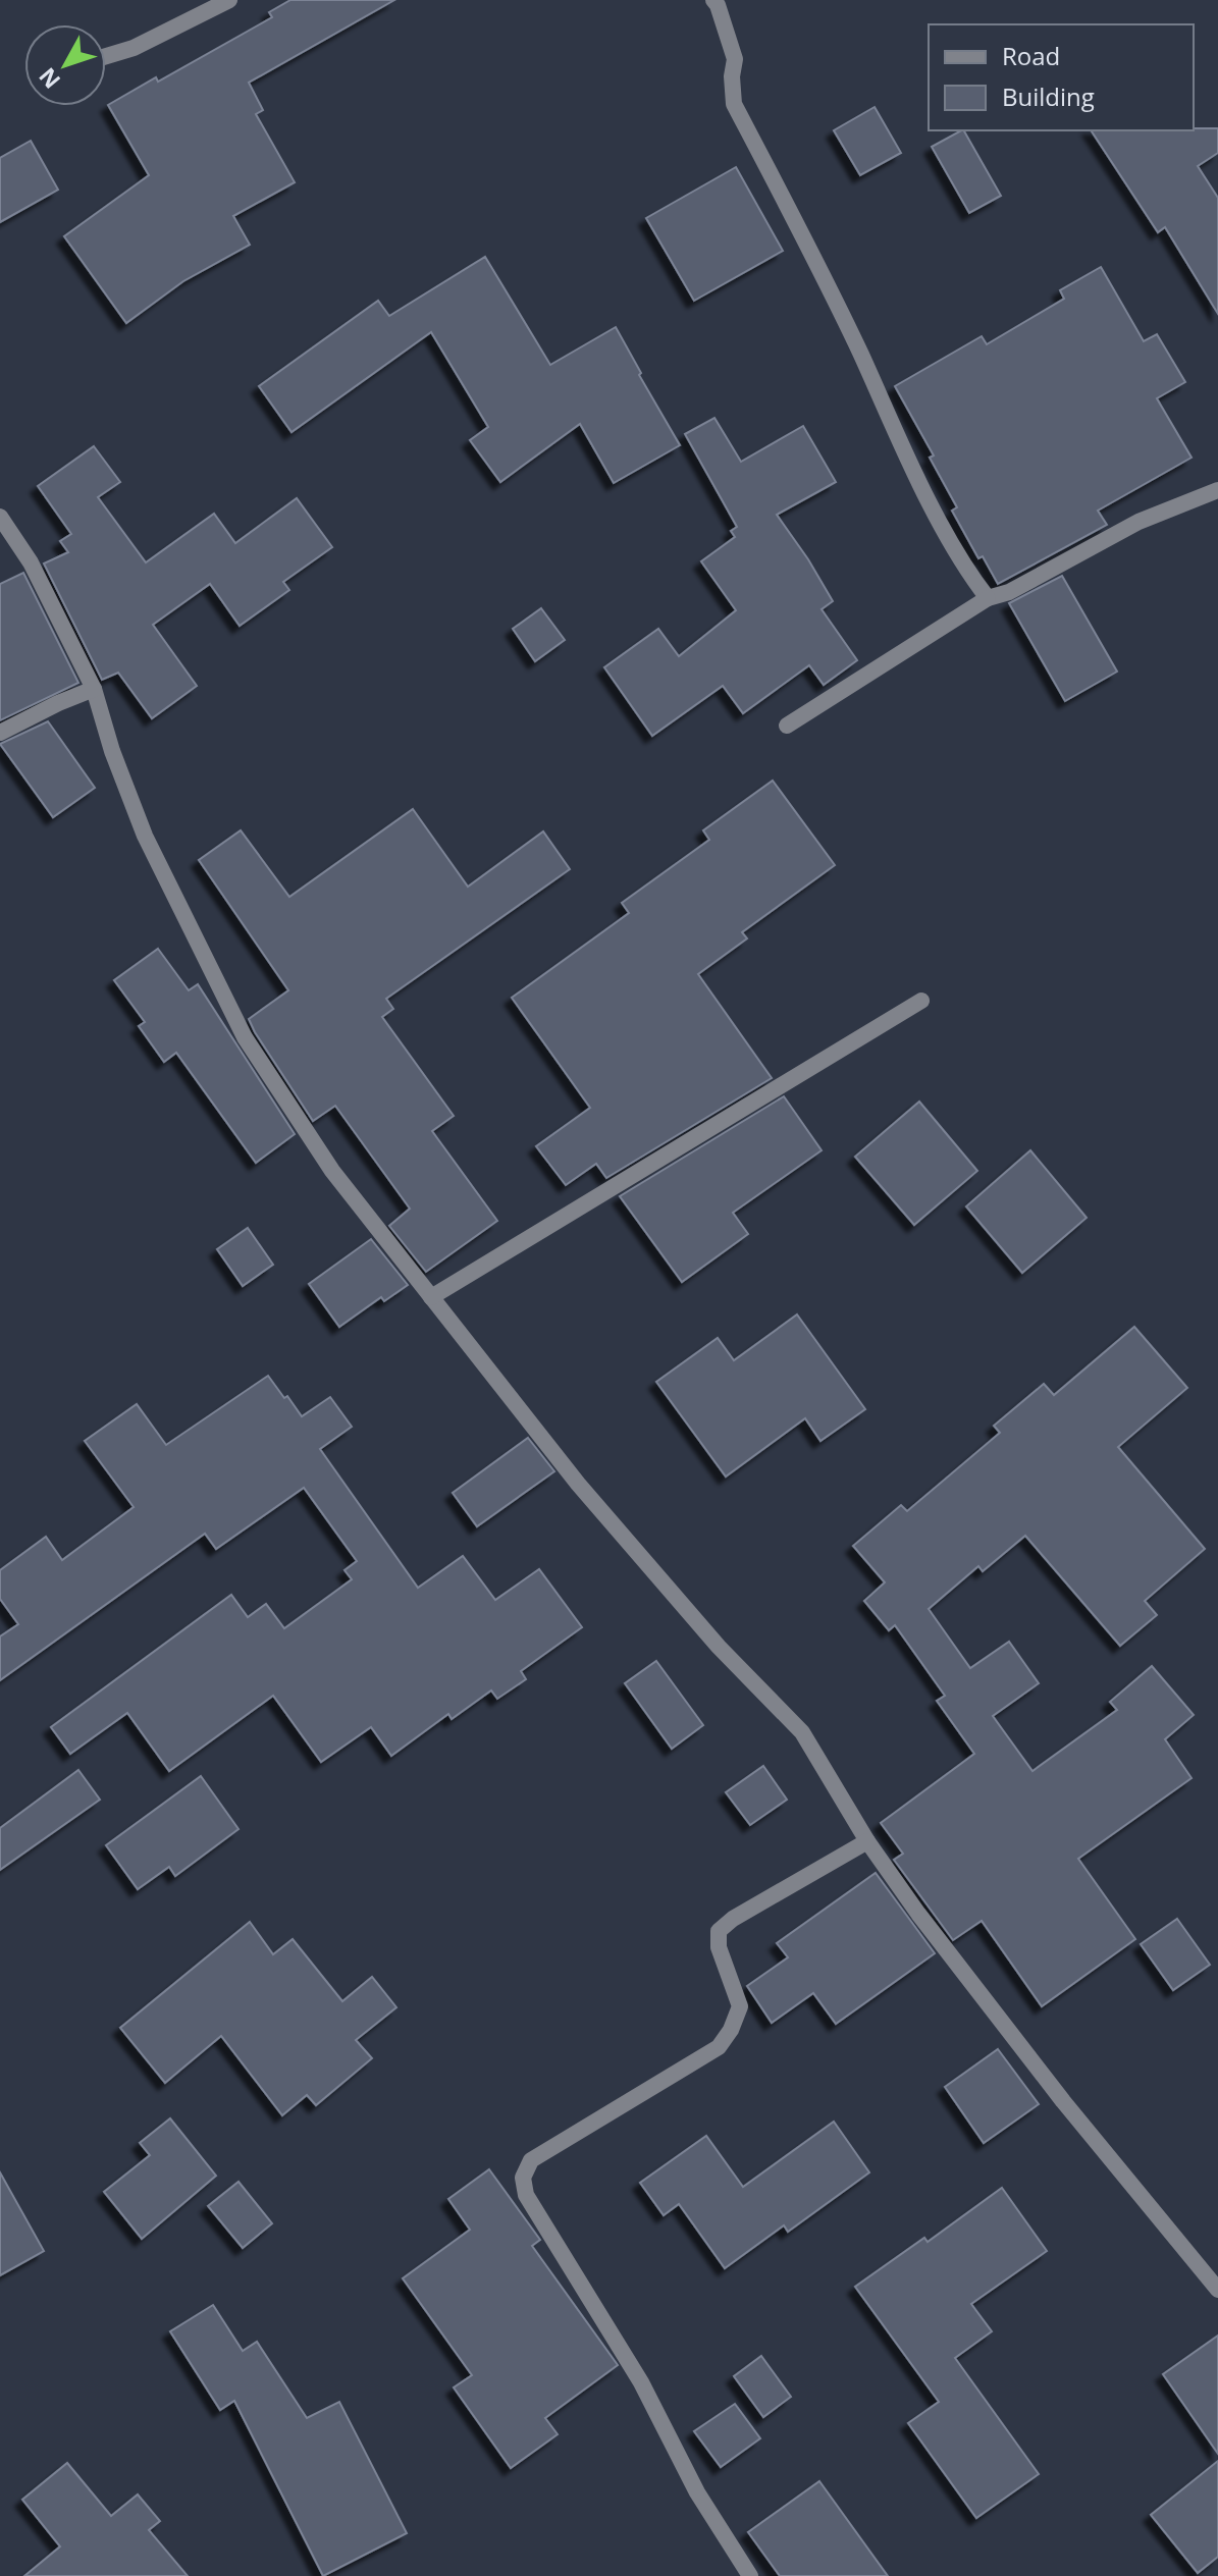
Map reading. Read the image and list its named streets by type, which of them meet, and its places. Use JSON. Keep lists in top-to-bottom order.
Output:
{
  "legend": ["Road", "Building"],
  "north": "bottom left"
}
